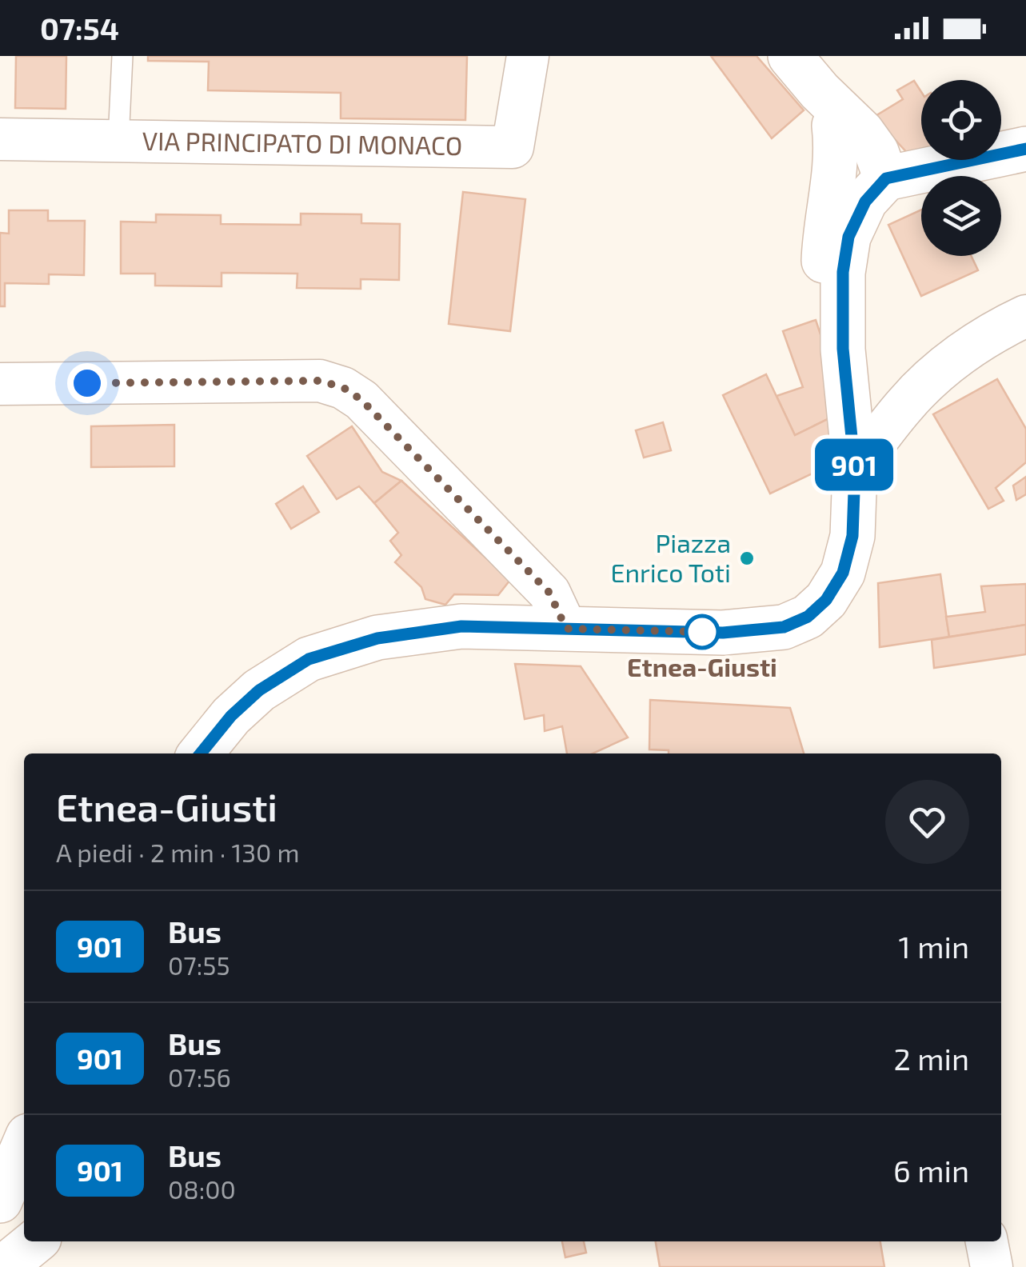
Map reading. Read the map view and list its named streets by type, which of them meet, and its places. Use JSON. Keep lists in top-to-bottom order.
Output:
{
  "streets": {
    "street": ["VIA PRINCIPATO DI MONACO"]
  },
  "places": ["Piazza Enrico Toti", "Etnea-Giusti"],
  "lines": ["bus line 901"],
  "page": {
    "status": "07:54",
    "on_map": "901",
    "heading": ["Etnea-Giusti", "A piedi · 2 min · 130 m"],
    "list": [
      {
        "mark": "901",
        "name": "Bus",
        "note": "07:55",
        "value": "1 min"
      },
      {
        "mark": "901",
        "name": "Bus",
        "note": "07:56",
        "value": "2 min"
      },
      {
        "mark": "901",
        "name": "Bus",
        "note": "08:00",
        "value": "6 min"
      }
    ]
  }
}
